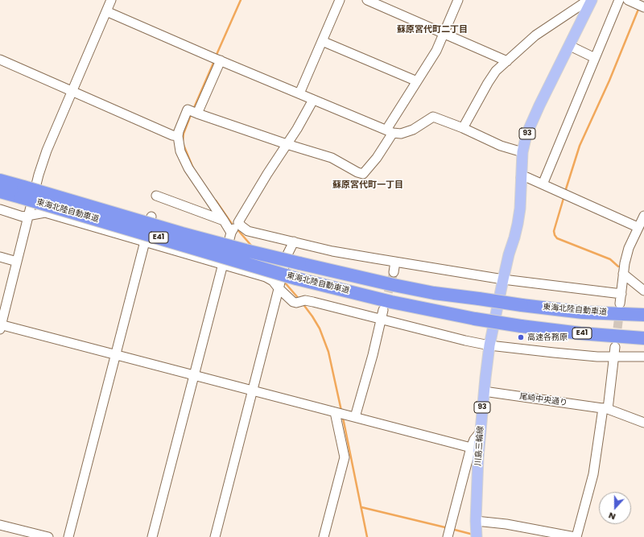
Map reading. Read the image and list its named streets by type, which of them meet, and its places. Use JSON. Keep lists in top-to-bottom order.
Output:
{
  "streets": {
    "highway": ["東海北陸自動車道", "E41"],
    "main road": ["93", "川島三輪線"],
    "street": ["尾崎中央通り"]
  },
  "crossings": [
    ["93", "川島三輪線"],
    ["尾崎中央通り", "川島三輪線"]
  ],
  "districts": ["蘇原宮代町二丁目", "蘇原宮代町一丁目"],
  "places": ["高速各務原"],
  "north": "bottom"
}
